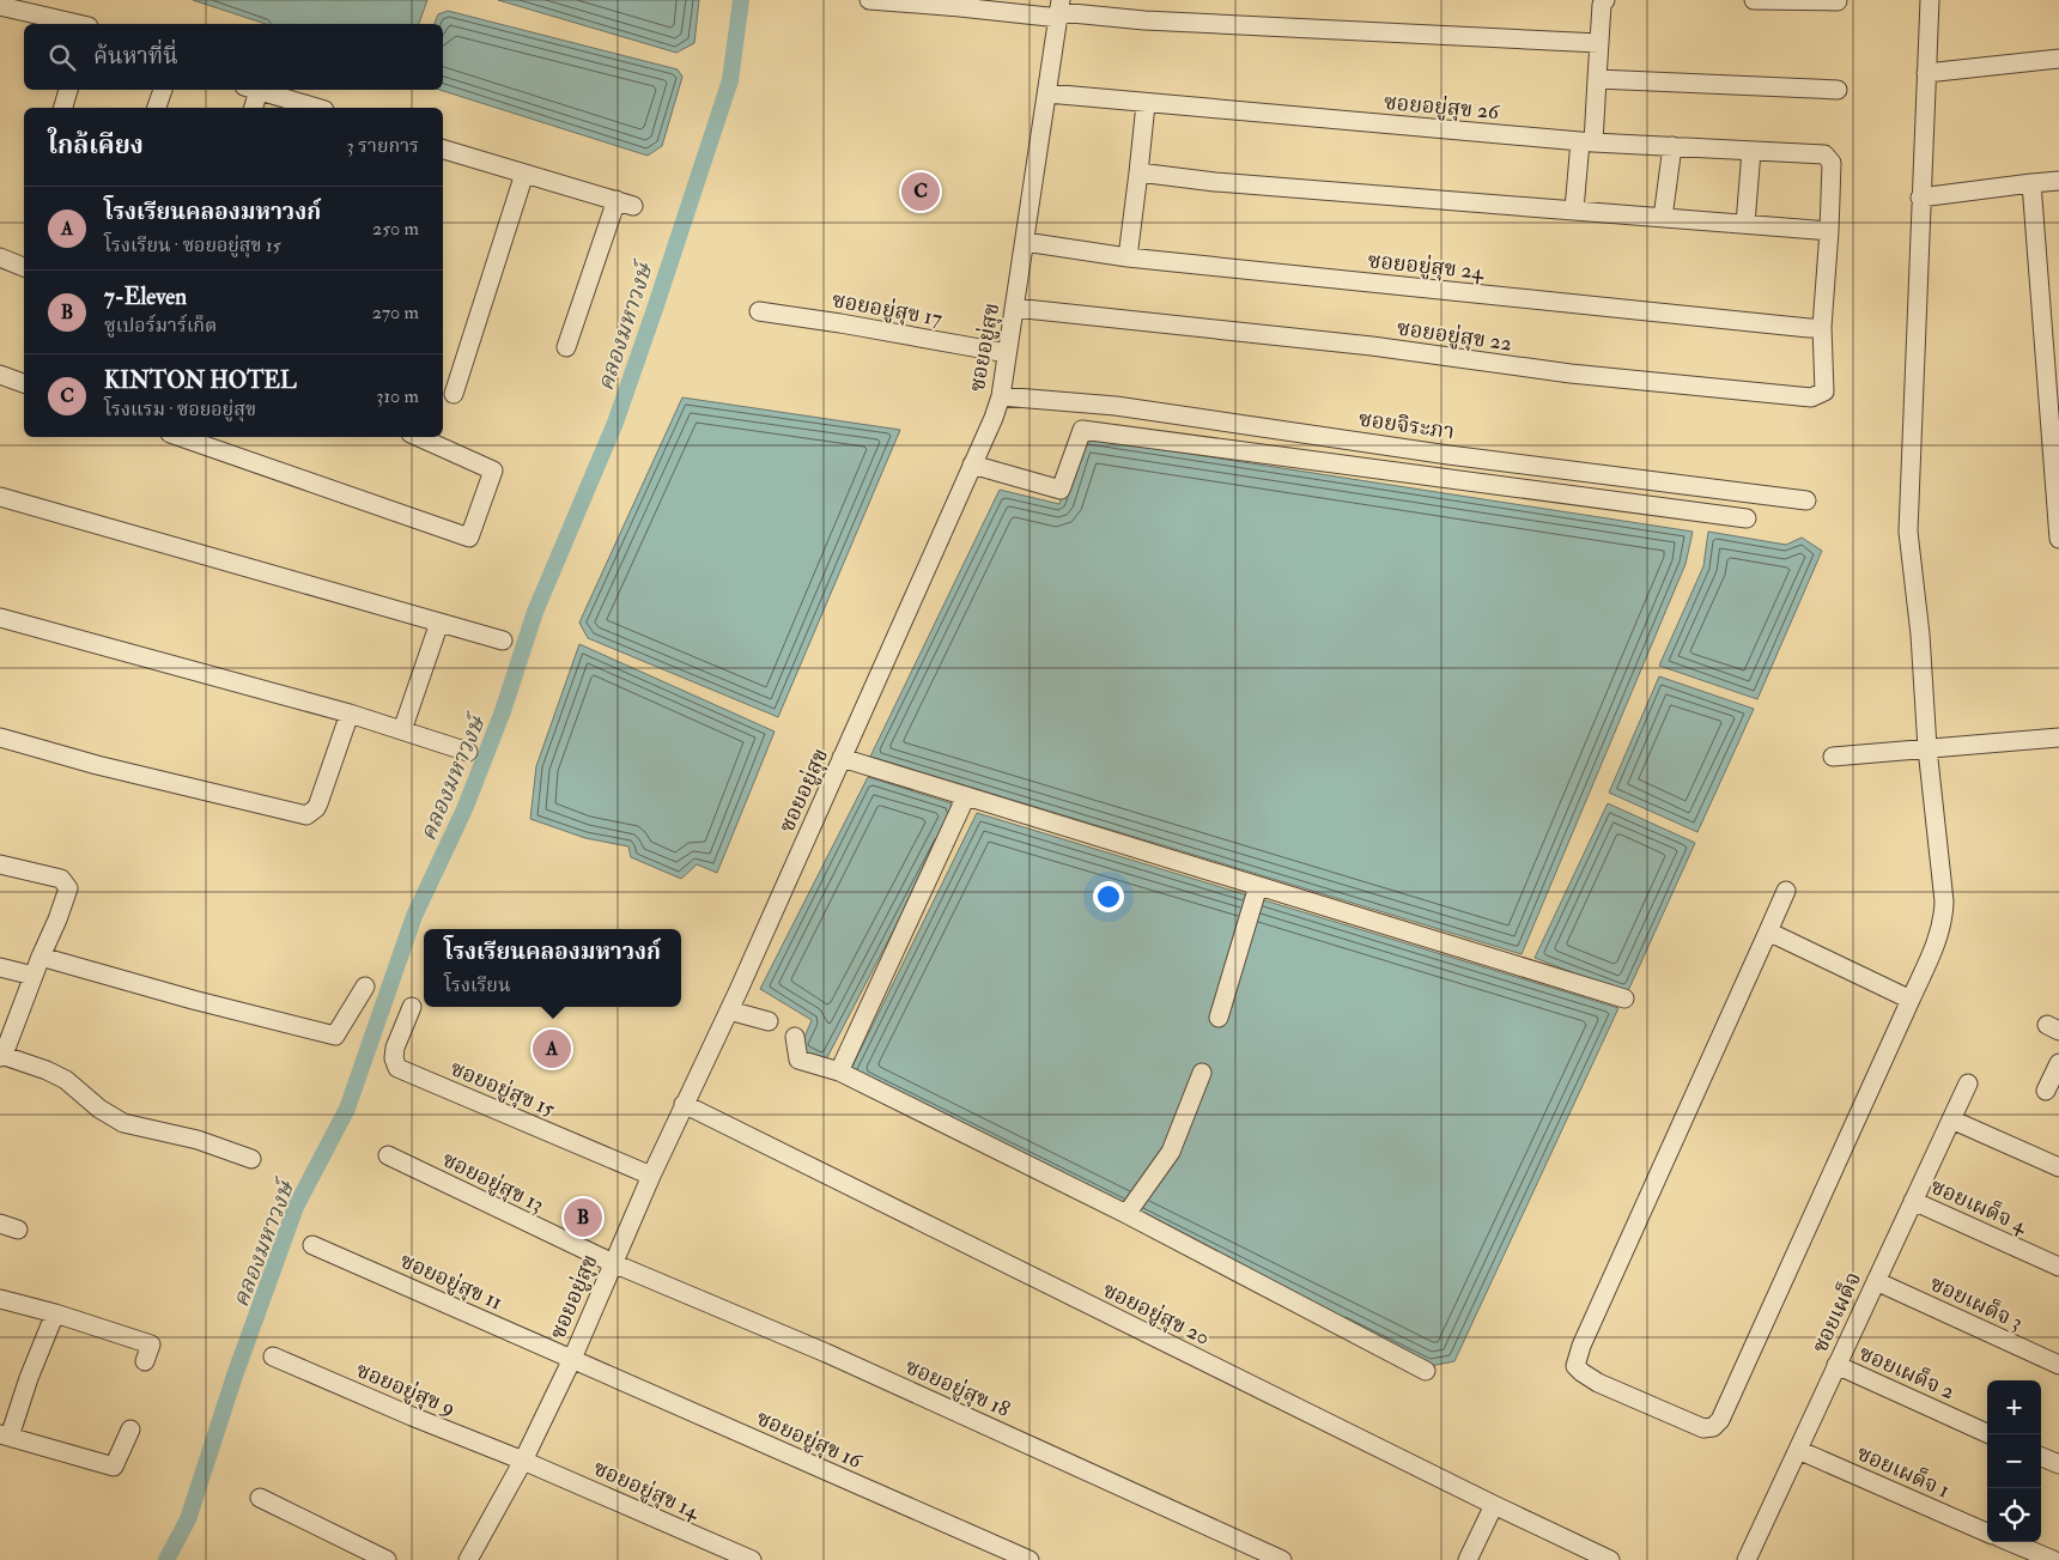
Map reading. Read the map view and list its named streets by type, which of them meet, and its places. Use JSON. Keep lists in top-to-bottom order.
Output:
{
  "streets": {
    "street": [
      "ซอยอยู่สุข 26",
      "ซอยอยู่สุข 24",
      "ซอยอยู่สุข 17",
      "ซอยอยู่สุข 22",
      "ซอยอยู่สุข",
      "ซอยจิระภา",
      "ซอยอยู่สุข 15",
      "ซอยอยู่สุข 13",
      "ซอยเผด็จ 4",
      "ซอยอยู่สุข 11",
      "ซอยเผด็จ 3",
      "ซอยเผด็จ",
      "ซอยอยู่สุข 20",
      "ซอยเผด็จ 2",
      "ซอยอยู่สุข 18",
      "ซอยอยู่สุข 9",
      "ซอยอยู่สุข 16",
      "ซอยเผด็จ 1",
      "ซอยอยู่สุข 14"
    ]
  },
  "crossings": [
    ["ซอยอยู่สุข 26", "ซอยอยู่สุข"],
    ["ซอยอยู่สุข 24", "ซอยอยู่สุข 22"],
    ["ซอยอยู่สุข 24", "ซอยอยู่สุข"],
    ["ซอยอยู่สุข 17", "ซอยอยู่สุข"],
    ["ซอยอยู่สุข 22", "ซอยอยู่สุข"],
    ["ซอยอยู่สุข", "ซอยจิระภา"],
    ["ซอยอยู่สุข", "ซอยอยู่สุข 15"],
    ["ซอยอยู่สุข", "ซอยอยู่สุข 13"],
    ["ซอยอยู่สุข", "ซอยอยู่สุข 11"],
    ["ซอยอยู่สุข", "ซอยอยู่สุข 20"],
    ["ซอยอยู่สุข", "ซอยอยู่สุข 18"],
    ["ซอยอยู่สุข", "ซอยอยู่สุข 9"],
    ["ซอยอยู่สุข", "ซอยอยู่สุข 16"],
    ["ซอยอยู่สุข", "ซอยอยู่สุข 14"],
    ["ซอยอยู่สุข 13", "ซอยอยู่สุข 18"],
    ["ซอยเผด็จ 4", "ซอยเผด็จ"],
    ["ซอยอยู่สุข 11", "ซอยอยู่สุข 16"],
    ["ซอยเผด็จ 3", "ซอยเผด็จ"],
    ["ซอยเผด็จ", "ซอยเผด็จ 2"],
    ["ซอยเผด็จ", "ซอยเผด็จ 1"],
    ["ซอยอยู่สุข 9", "ซอยอยู่สุข 14"]
  ],
  "water": ["คลองมหาวงษ์"],
  "page": {
    "search": "ค้นหาที่นี่",
    "heading": ["ใกล้เคียง", "3 รายการ"],
    "pins": ["C", "A", "B"],
    "list": [
      {
        "mark": "A",
        "name": "โรงเรียนคลองมหาวงก์",
        "note": "โรงเรียน · ซอยอยู่สุข 15",
        "value": "250 m"
      },
      {
        "mark": "B",
        "name": "7-Eleven",
        "note": "ซูเปอร์มาร์เก็ต",
        "value": "270 m"
      },
      {
        "mark": "C",
        "name": "KINTON HOTEL",
        "note": "โรงแรม · ซอยอยู่สุข",
        "value": "310 m"
      }
    ],
    "popup": ["โรงเรียนคลองมหาวงก์", "โรงเรียน"],
    "map_buttons": ["+", "−"]
  }
}
